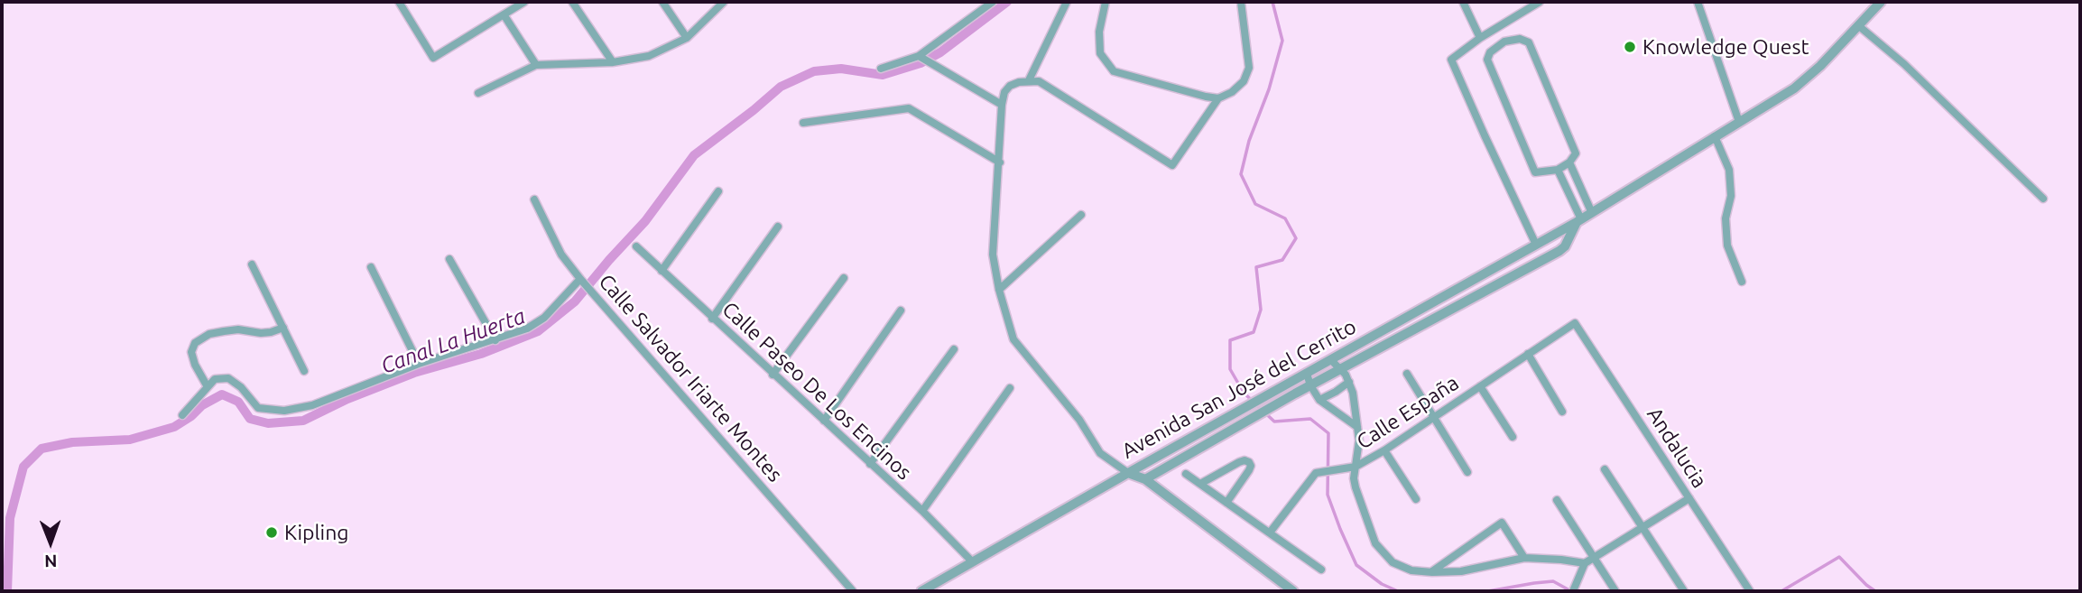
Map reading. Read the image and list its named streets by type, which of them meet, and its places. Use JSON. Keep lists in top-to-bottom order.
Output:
{
  "streets": {
    "street": [
      "Calle Salvador Iriarte Montes",
      "Avenida San José del Cerrito",
      "Calle Paseo De Los Encinos",
      "Calle España",
      "Andalucia"
    ]
  },
  "crossings": [
    ["Avenida San José del Cerrito", "Calle Paseo De Los Encinos"],
    ["Avenida San José del Cerrito", "Calle España"],
    ["Calle España", "Andalucia"]
  ],
  "water": ["Canal La Huerta"],
  "places": ["Knowledge Quest", "Kipling"],
  "north": "bottom"
}
